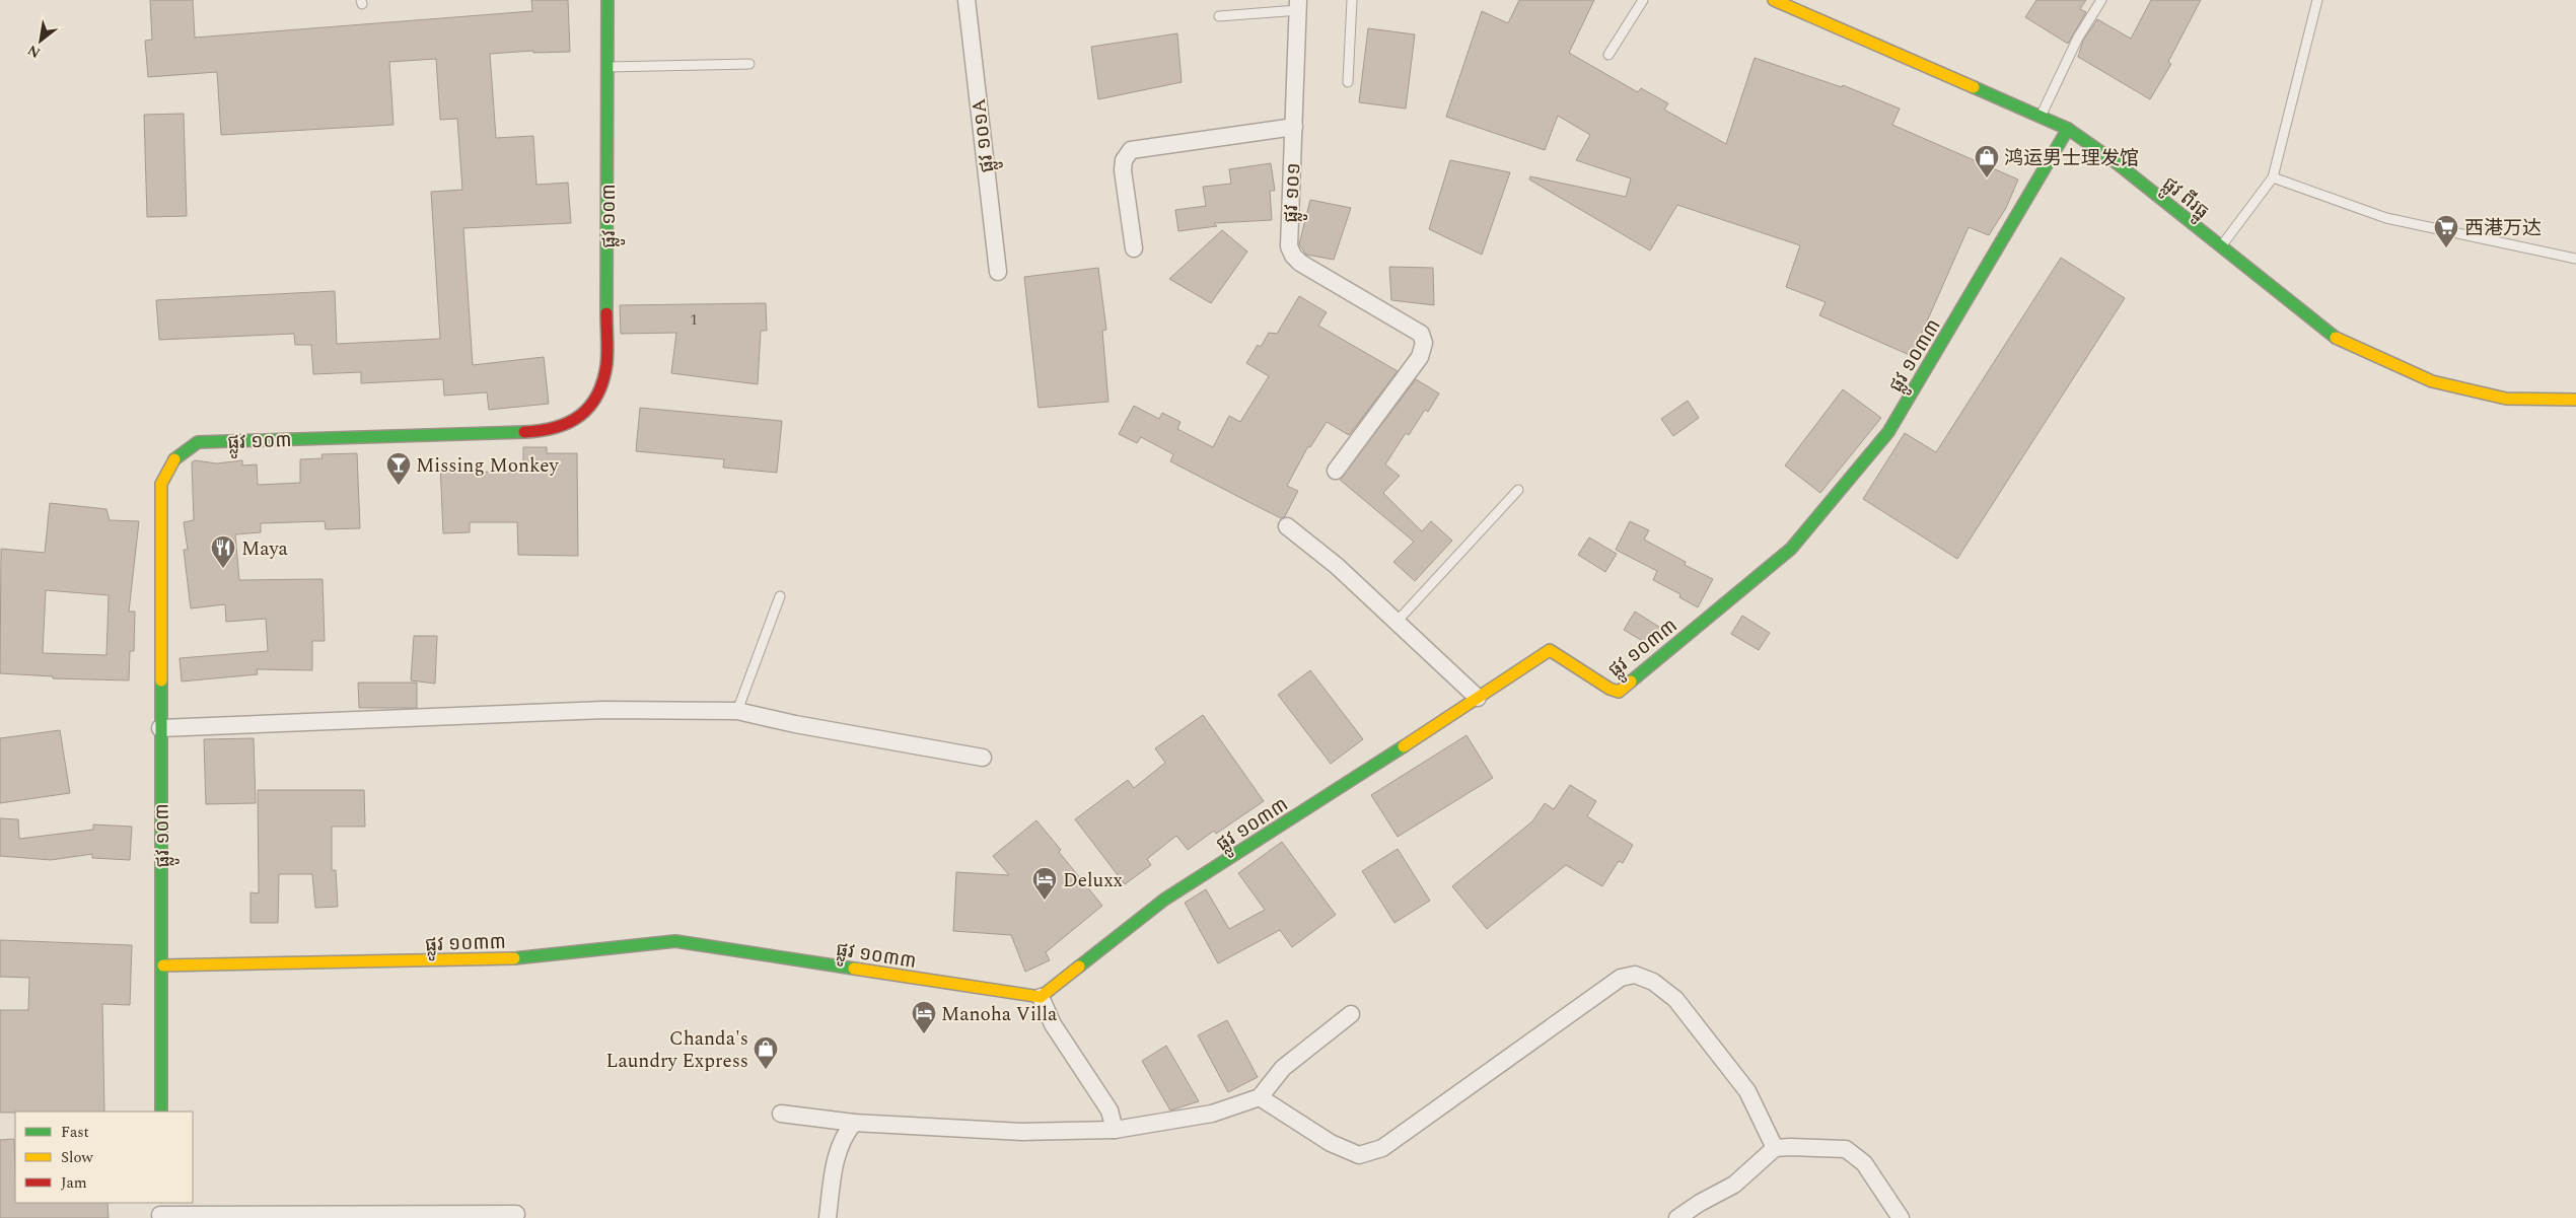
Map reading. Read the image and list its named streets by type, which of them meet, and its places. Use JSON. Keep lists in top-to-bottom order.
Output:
{
  "streets": {
    "street": [
      "ផ្លូវ ១០១A",
      "ផ្លូវ ១០១",
      "ផ្លូវ ពីរធ្នូ",
      "ផ្លូវ ១០៣",
      "ផ្លូវ ១០៣៣"
    ]
  },
  "crossings": [
    ["ផ្លូវ ពីរធ្នូ", "ផ្លូវ ១០៣៣"],
    ["ផ្លូវ ១០៣", "ផ្លូវ ១០៣៣"]
  ],
  "places": {
    "shop": ["鸿运男士理发馆", "Chanda's Laundry Express"],
    "supermarket": ["西港万达"],
    "bar": ["Missing Monkey"],
    "restaurant": ["Maya"],
    "hotel": ["Deluxx", "Manoha Villa"]
  },
  "house_numbers": ["1"],
  "legend": ["Fast", "Slow", "Jam"],
  "north": "bottom left"
}
